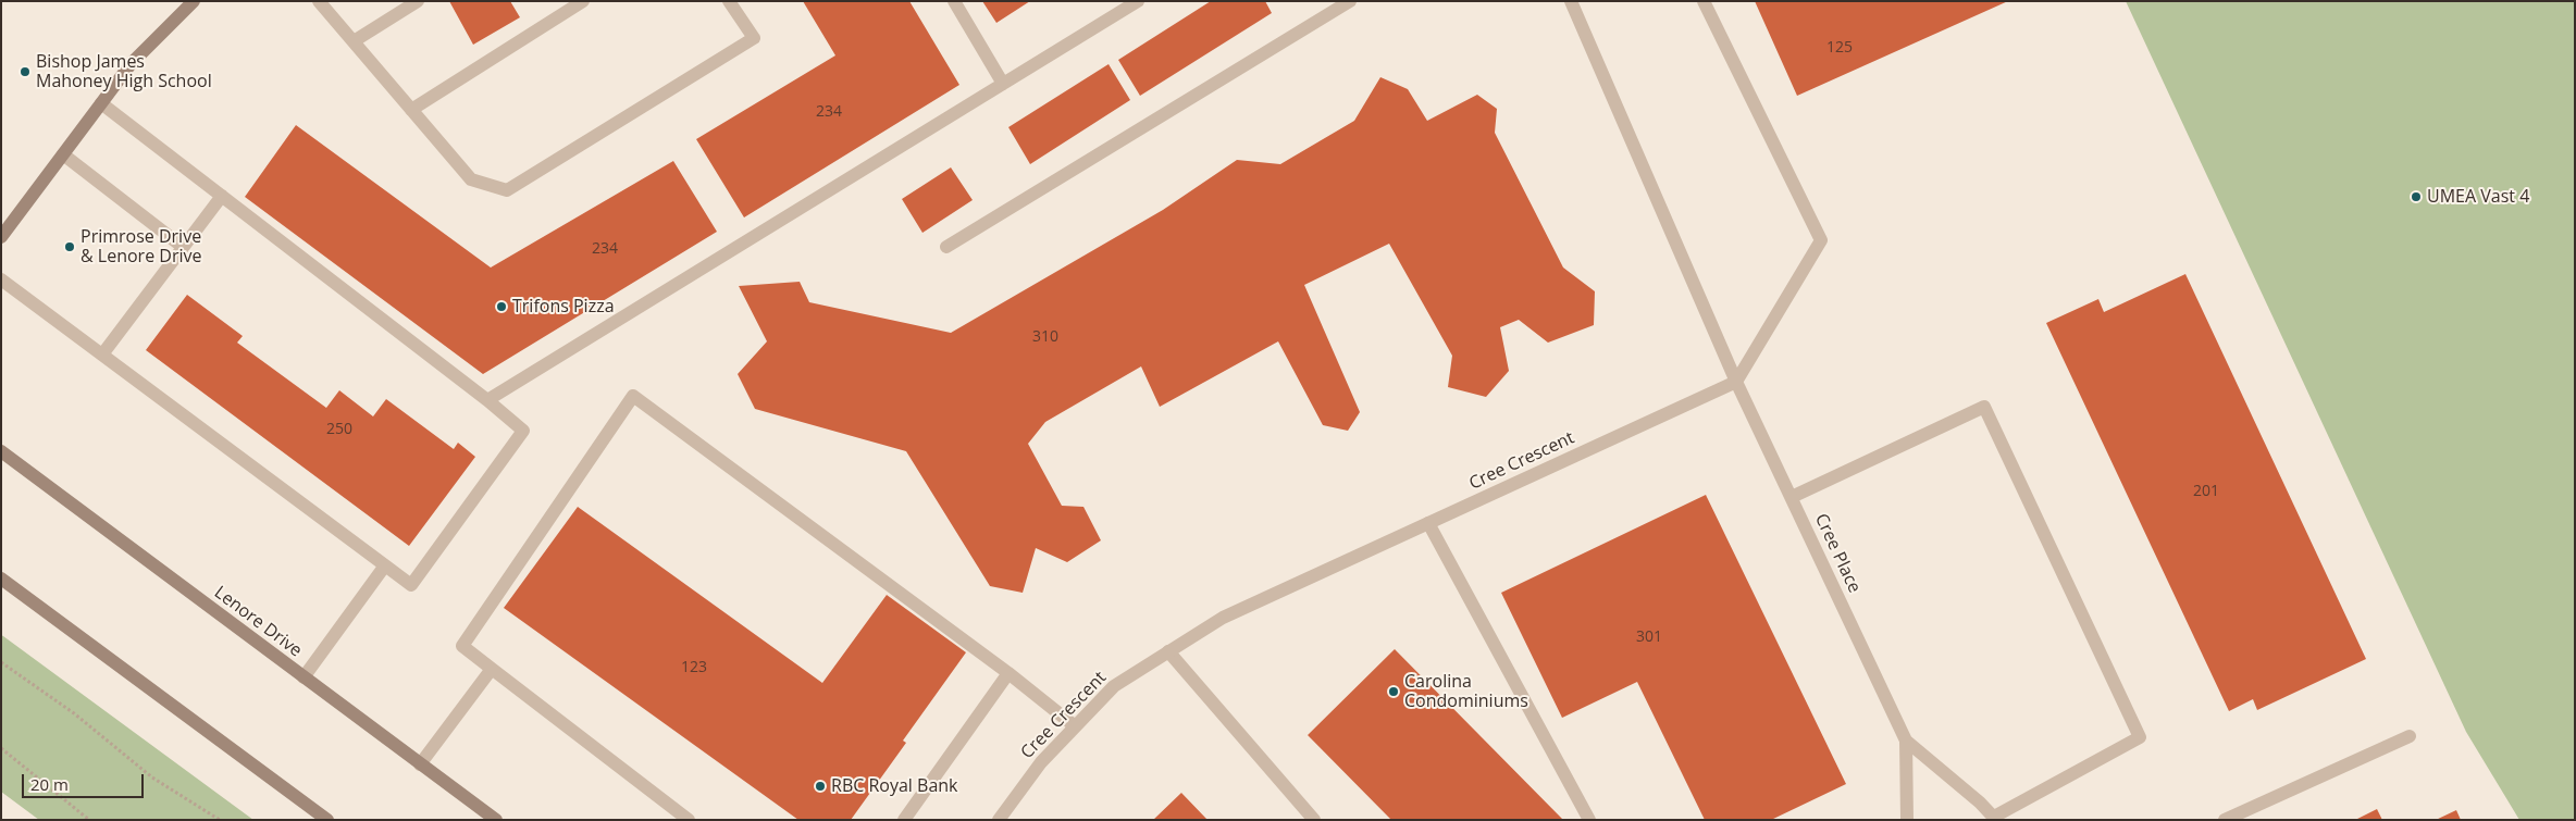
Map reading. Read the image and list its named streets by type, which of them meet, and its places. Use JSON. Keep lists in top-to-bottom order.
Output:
{
  "streets": {
    "main road": ["Lenore Drive"],
    "street": ["Cree Crescent", "Cree Place"]
  },
  "crossings": [
    ["Cree Crescent", "Cree Place"]
  ],
  "places": [
    "Bishop James Mahoney High School",
    "UMEA Vast 4",
    "Primrose Drive & Lenore Drive",
    "Trifons Pizza",
    "Carolina Condominiums",
    "RBC Royal Bank"
  ],
  "house_numbers": [
    "125",
    "234",
    "234",
    "310",
    "250",
    "201",
    "301",
    "123"
  ],
  "scale_bar": "20 m"
}
